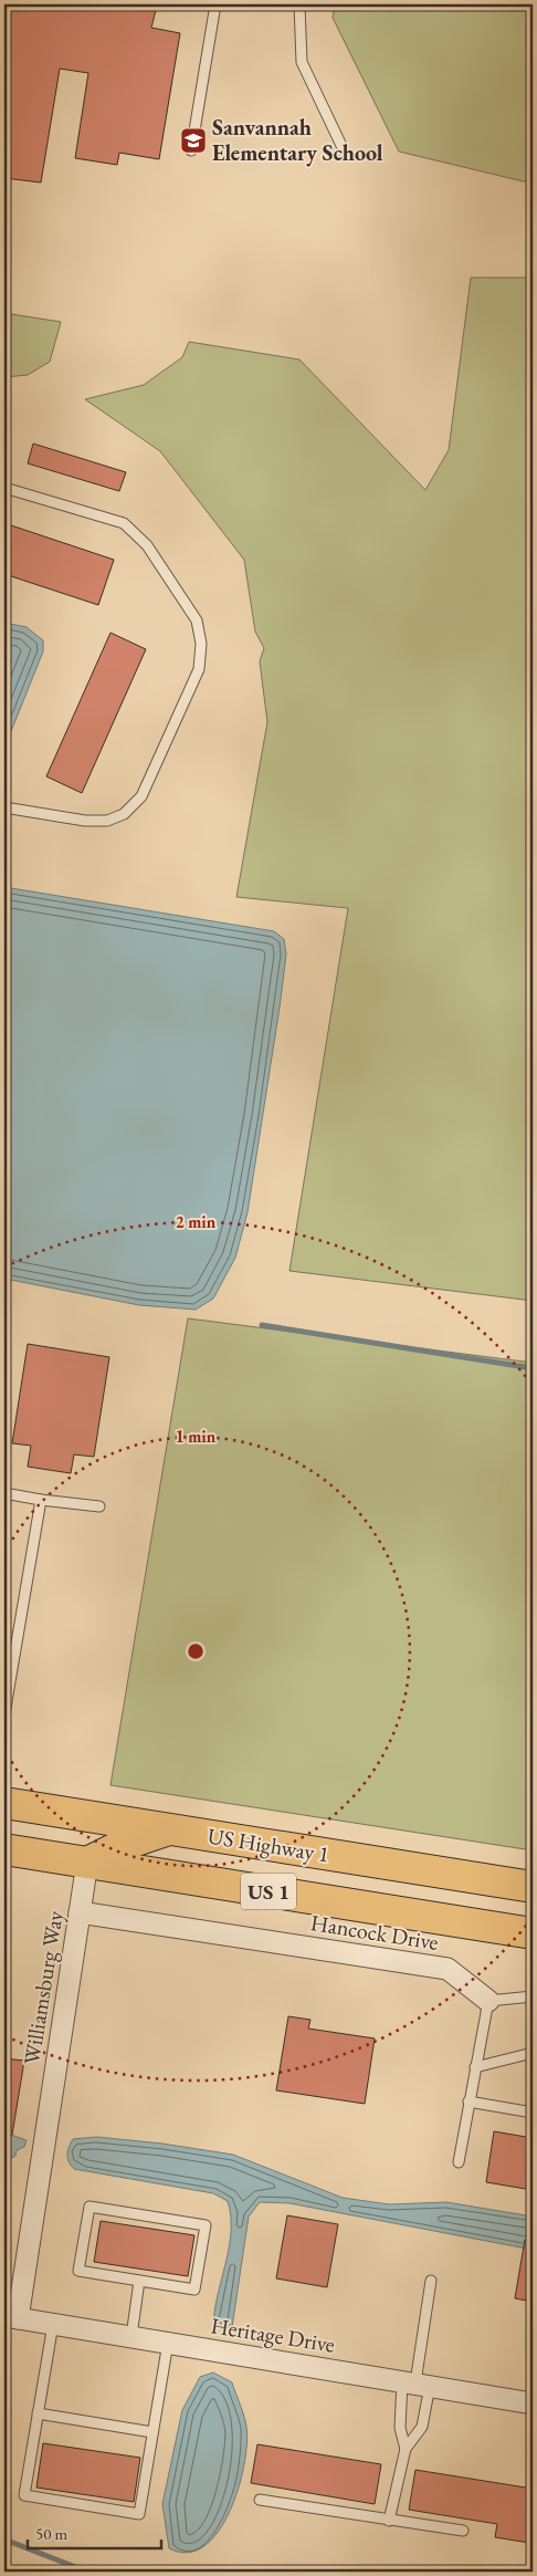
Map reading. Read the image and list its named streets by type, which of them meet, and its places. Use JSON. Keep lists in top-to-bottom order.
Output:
{
  "streets": {
    "main road": ["US Highway 1", "US 1"],
    "street": ["Hancock Drive", "Williamsburg Way", "Heritage Drive"]
  },
  "crossings": [
    ["US Highway 1", "Williamsburg Way"],
    ["Hancock Drive", "Williamsburg Way"],
    ["Williamsburg Way", "Heritage Drive"]
  ],
  "places": {
    "school or university": ["Sanvannah Elementary School"]
  },
  "scale_bar": "50 m",
  "rings": ["2 min", "1 min"]
}
